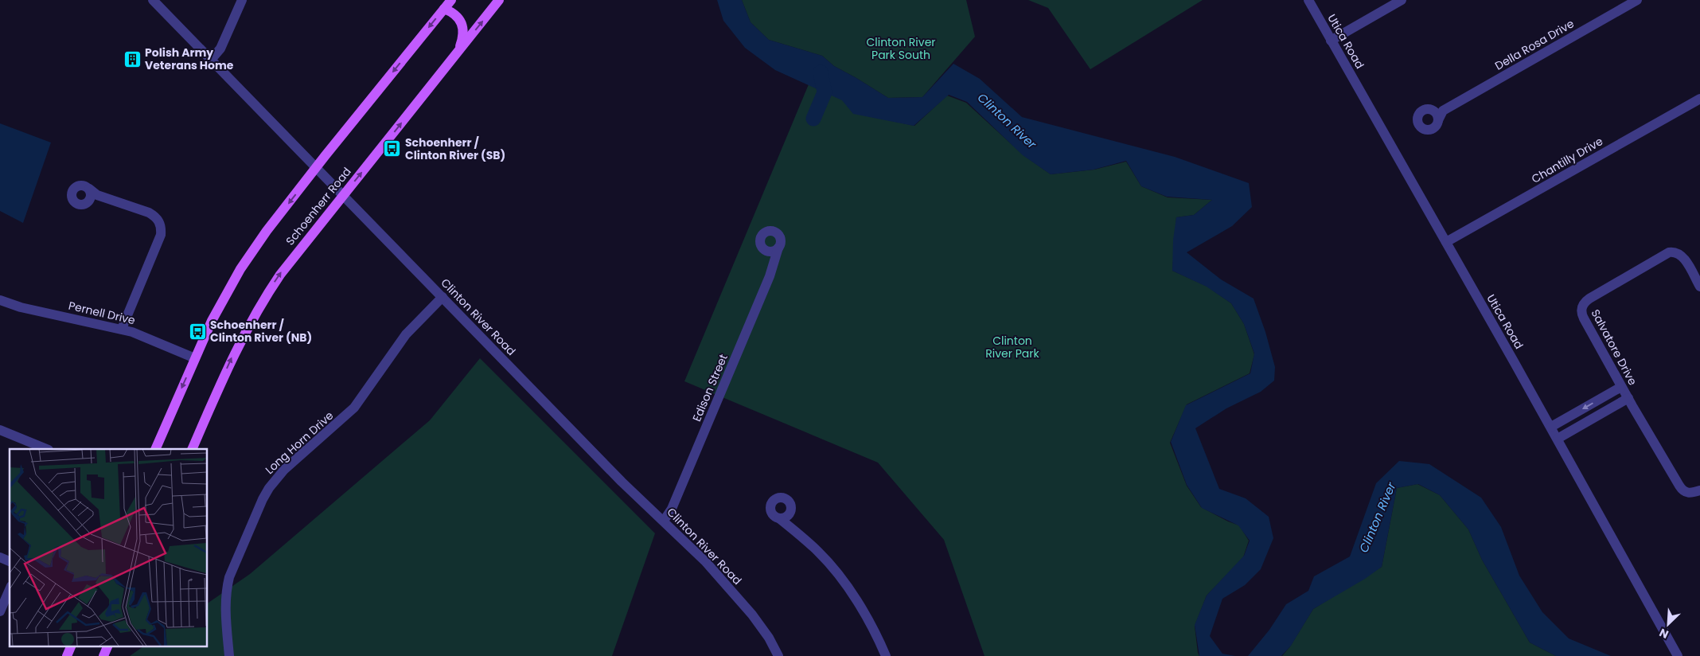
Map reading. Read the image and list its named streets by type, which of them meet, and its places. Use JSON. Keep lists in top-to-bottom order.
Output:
{
  "streets": {
    "main road": ["Schoenherr Road"],
    "street": [
      "Utica Road",
      "Della Rosa Drive",
      "Chantilly Drive",
      "Pernell Drive",
      "Clinton River Road",
      "Salvatore Drive",
      "Edison Street",
      "Long Horn Drive"
    ]
  },
  "crossings": [
    ["Utica Road", "Chantilly Drive"],
    ["Schoenherr Road", "Clinton River Road"],
    ["Clinton River Road", "Edison Street"],
    ["Clinton River Road", "Long Horn Drive"]
  ],
  "water": ["Clinton River"],
  "parks": ["Clinton River Park South", "Clinton River Park"],
  "places": {
    "building": ["Polish Army Veterans Home"],
    "bus stop": ["Schoenherr / Clinton River (SB)", "Schoenherr / Clinton River (NB)"]
  },
  "north": "bottom left"
}
